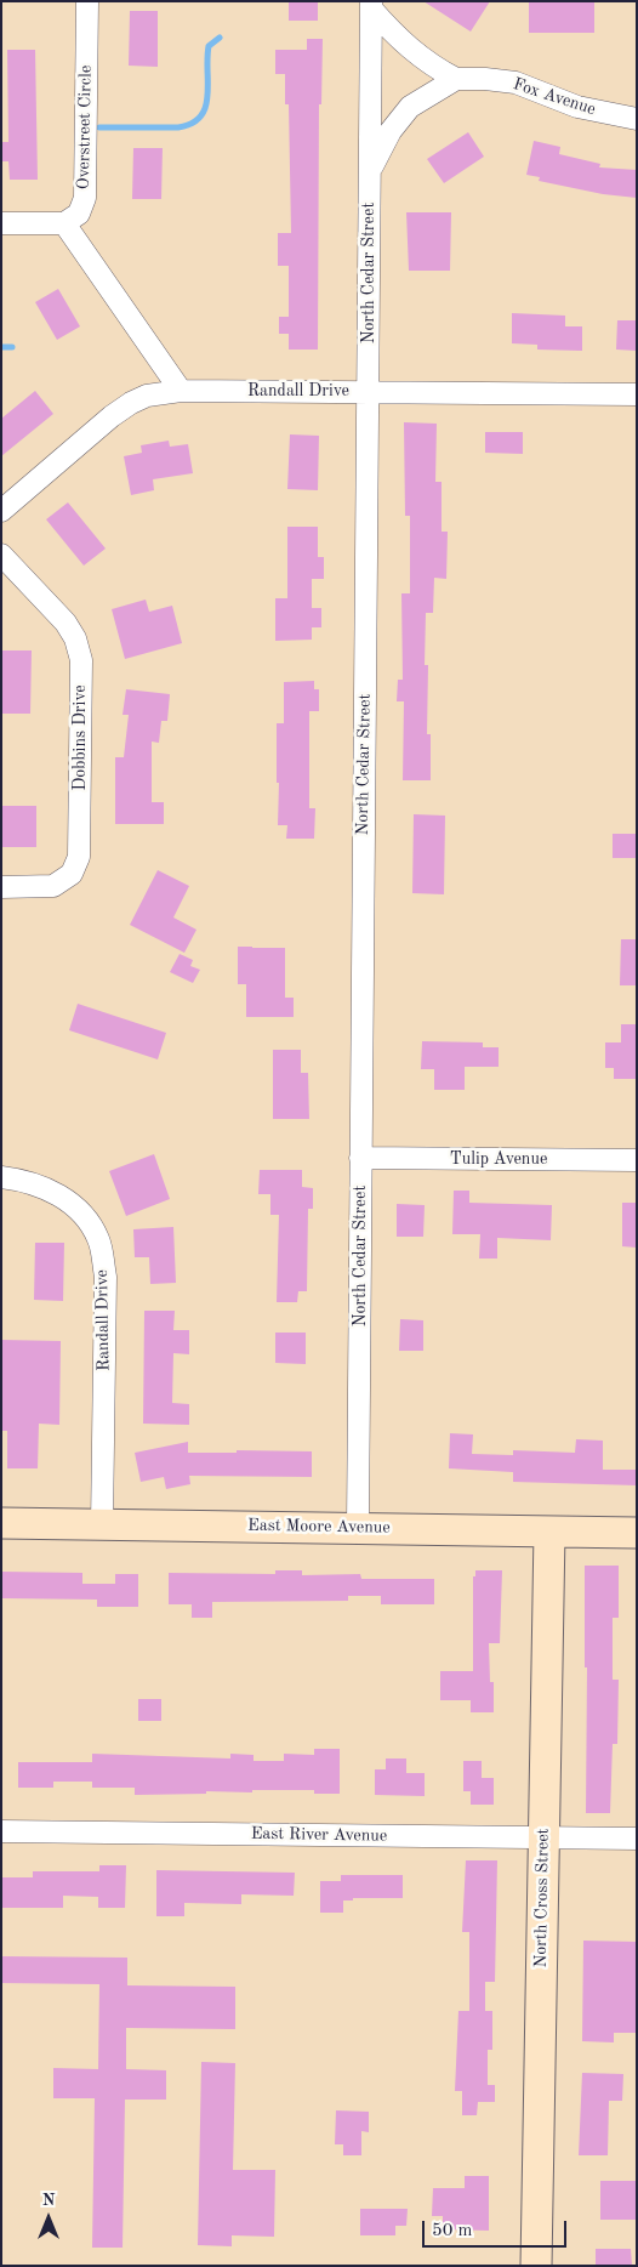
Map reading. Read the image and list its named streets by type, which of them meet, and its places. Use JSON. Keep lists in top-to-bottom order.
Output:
{
  "streets": {
    "street": [
      "Fox Avenue",
      "Overstreet Circle",
      "North Cedar Street",
      "Randall Drive",
      "Dobbins Drive",
      "Tulip Avenue",
      "East Moore Avenue",
      "East River Avenue",
      "North Cross Street"
    ]
  },
  "crossings": [
    ["North Cedar Street", "Randall Drive"],
    ["North Cedar Street", "Tulip Avenue"],
    ["North Cedar Street", "East Moore Avenue"],
    ["Randall Drive", "East Moore Avenue"],
    ["East Moore Avenue", "North Cross Street"],
    ["East River Avenue", "North Cross Street"]
  ],
  "scale_bar": "50 m",
  "north": "top"
}
